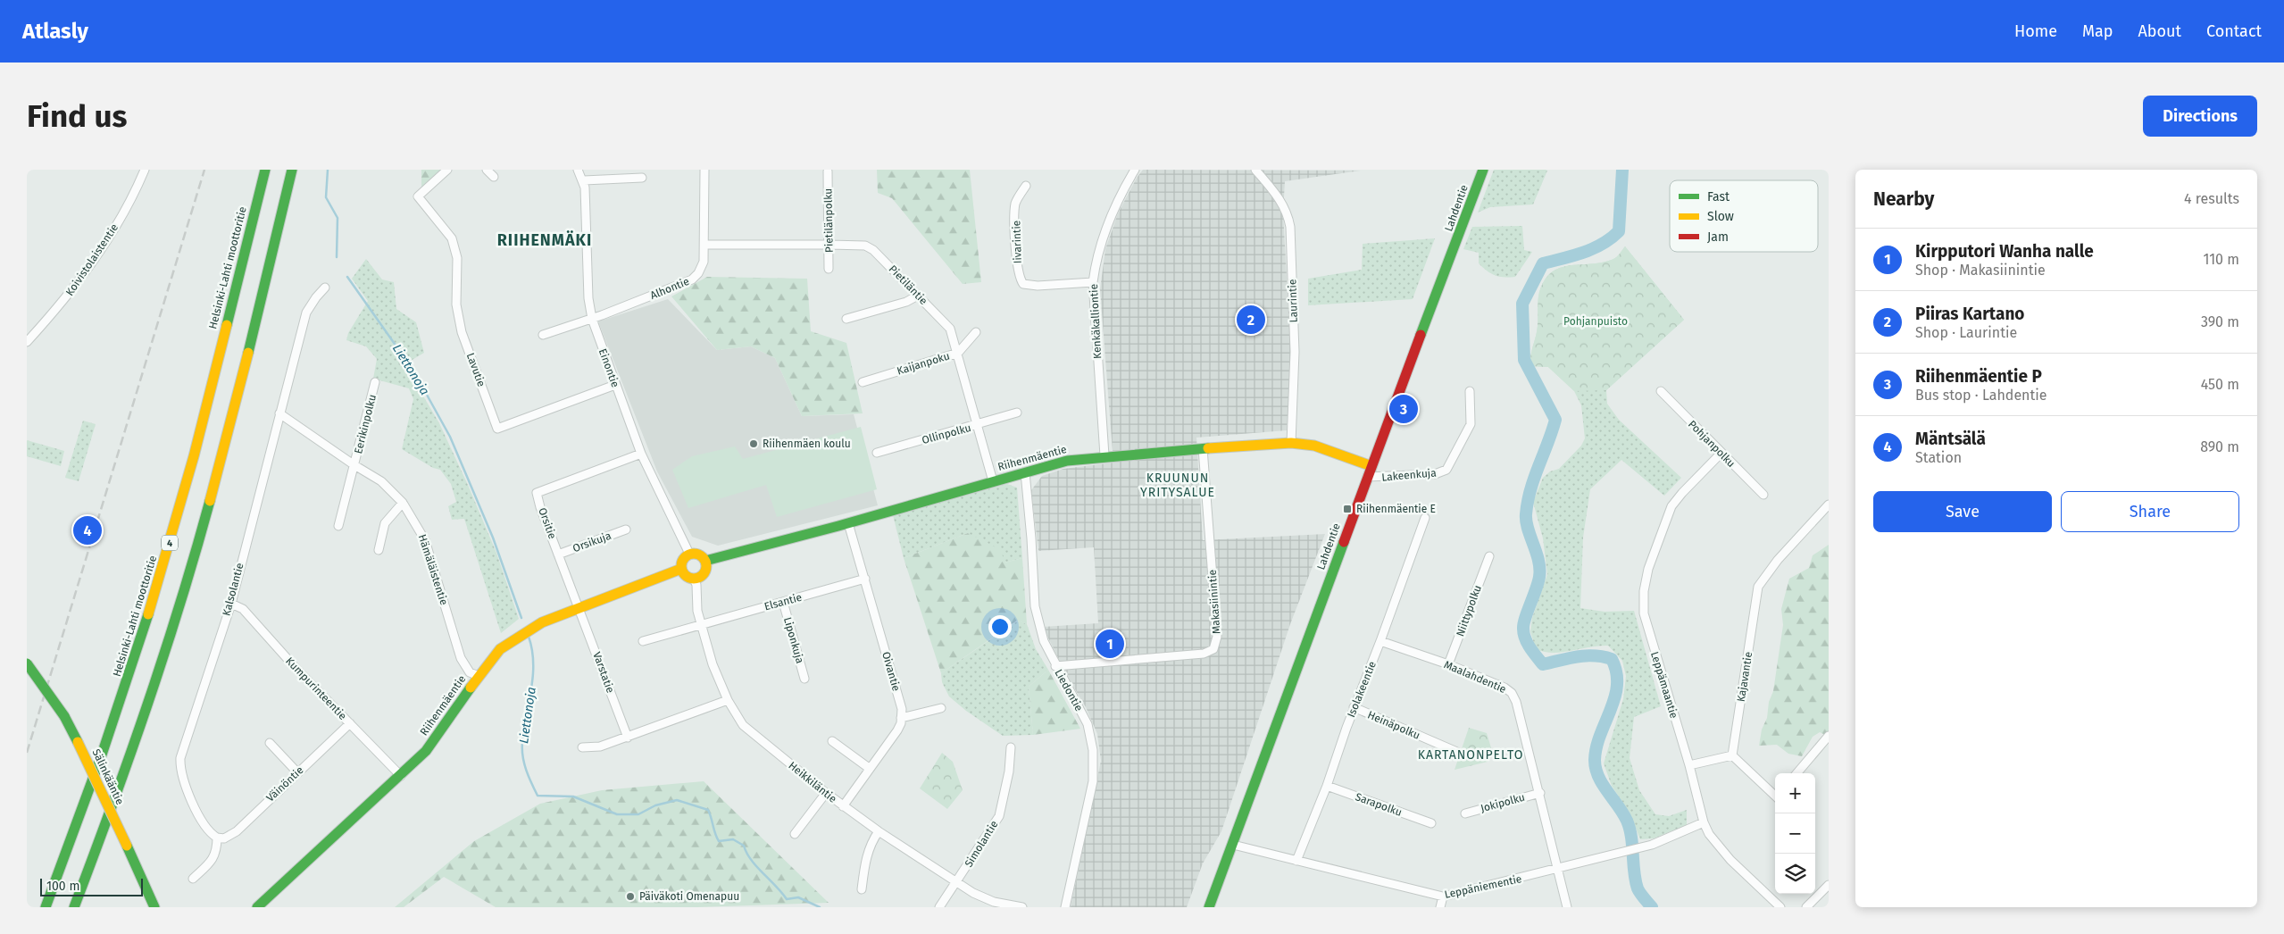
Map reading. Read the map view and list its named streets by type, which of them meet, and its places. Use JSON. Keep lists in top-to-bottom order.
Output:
{
  "streets": {
    "main road": [
      "Lahdentie",
      "Helsinki-Lahti moottoritie",
      "Riihenmäentie",
      "4",
      "Sälinkääntie"
    ],
    "street": [
      "Pietilänpolku",
      "Iivarintie",
      "Koivistolaistentie",
      "Pietiläntie",
      "Alhontie",
      "Laurintie",
      "Kenkäkalliontie",
      "Kaijanpoku",
      "Einontie",
      "Lavutie",
      "Eerikinpolku",
      "Ollinpolku",
      "Pohjanpolku",
      "Lakeenkuja",
      "Orsitie",
      "Orsikuja",
      "Hämäläistentie",
      "Kalsolantie",
      "Elsantie",
      "Makasiinintie",
      "Niittypolku",
      "Liponkuja",
      "Oivantie",
      "Varstatie",
      "Maalahdentie",
      "Kajavantie",
      "Leppämaantie",
      "Kumpurinteentie",
      "Isolakeentie",
      "Liedontie",
      "Heinäpolku",
      "Heikkiläntie",
      "Väinöntie",
      "Jokipolku",
      "Sarapolku",
      "Simolantie",
      "Leppäniementie"
    ]
  },
  "crossings": [
    ["Lahdentie", "Riihenmäentie"],
    ["Lahdentie", "Lakeenkuja"],
    ["Lahdentie", "Leppäniementie"],
    ["Pietilänpolku", "Pietiläntie"],
    ["Iivarintie", "Kenkäkalliontie"],
    ["Pietiläntie", "Alhontie"],
    ["Pietiläntie", "Kaijanpoku"],
    ["Pietiläntie", "Ollinpolku"],
    ["Pietiläntie", "Riihenmäentie"],
    ["Alhontie", "Einontie"],
    ["Laurintie", "Riihenmäentie"],
    ["Kenkäkalliontie", "Riihenmäentie"],
    ["Einontie", "Lavutie"],
    ["Einontie", "Riihenmäentie"],
    ["Einontie", "Orsitie"],
    ["Einontie", "Heikkiläntie"],
    ["Eerikinpolku", "Hämäläistentie"],
    ["Pohjanpolku", "Leppämaantie"],
    ["Riihenmäentie", "Orsitie"],
    ["Riihenmäentie", "Hämäläistentie"],
    ["Riihenmäentie", "Makasiinintie"],
    ["Riihenmäentie", "Oivantie"],
    ["Riihenmäentie", "Varstatie"],
    ["Riihenmäentie", "Kumpurinteentie"],
    ["Riihenmäentie", "Liedontie"],
    ["Riihenmäentie", "Heikkiläntie"],
    ["Orsitie", "Orsikuja"],
    ["Orsitie", "Varstatie"],
    ["Hämäläistentie", "Kalsolantie"],
    ["Kalsolantie", "Kumpurinteentie"],
    ["Kalsolantie", "Väinöntie"],
    ["Elsantie", "Liponkuja"],
    ["Elsantie", "Oivantie"],
    ["Elsantie", "Heikkiläntie"],
    ["Makasiinintie", "Liedontie"],
    ["Niittypolku", "Maalahdentie"],
    ["Maalahdentie", "Isolakeentie"],
    ["Maalahdentie", "Jokipolku"],
    ["Maalahdentie", "Leppäniementie"],
    ["Leppämaantie", "Leppäniementie"],
    ["Kumpurinteentie", "Väinöntie"],
    ["Isolakeentie", "Heinäpolku"],
    ["Isolakeentie", "Sarapolku"],
    ["Isolakeentie", "Leppäniementie"],
    ["Heikkiläntie", "Simolantie"]
  ],
  "districts": ["RIIHENMÄKI", "KRUUNUN YRITYSALUE", "KARTANONPELTO"],
  "water": ["Liettonoja"],
  "parks": ["Pohjanpuisto"],
  "places": {
    "other": ["Riihenmäen koulu", "Päiväkoti Omenapuu"],
    "transit": ["Riihenmäentie E"]
  },
  "legend": ["Fast", "Slow", "Jam"],
  "scale_bar": "100 m",
  "page": {
    "header": "Atlasly",
    "nav": [
      "Home",
      "Map",
      "About",
      "Contact"
    ],
    "buttons": [
      "Directions",
      ["Save", "Share"]
    ],
    "title": "Find us",
    "heading": ["Nearby", "4 results"],
    "list": [
      {
        "mark": "1",
        "name": "Kirpputori Wanha nalle",
        "note": "Shop · Makasiinintie",
        "value": "110 m"
      },
      {
        "mark": "2",
        "name": "Piiras Kartano",
        "note": "Shop · Laurintie",
        "value": "390 m"
      },
      {
        "mark": "3",
        "name": "Riihenmäentie P",
        "note": "Bus stop · Lahdentie",
        "value": "450 m"
      },
      {
        "mark": "4",
        "name": "Mäntsälä",
        "note": "Station",
        "value": "890 m"
      }
    ],
    "pins": [
      "2",
      "3",
      "4",
      "1"
    ],
    "map_buttons": ["+", "−"],
    "scale": "100 m"
  }
}
